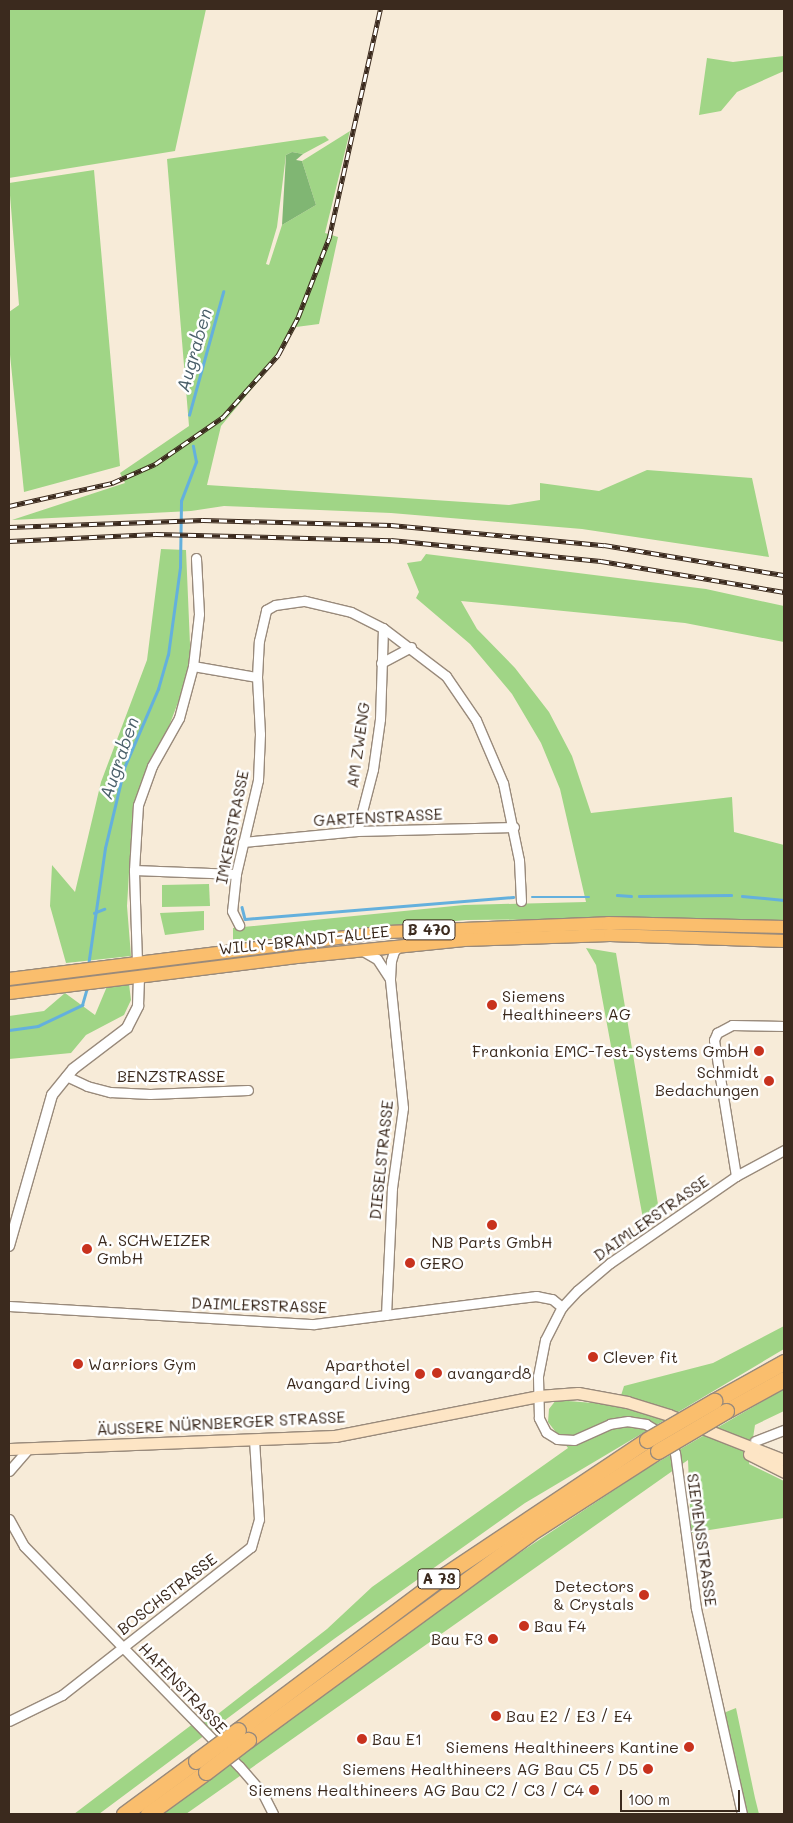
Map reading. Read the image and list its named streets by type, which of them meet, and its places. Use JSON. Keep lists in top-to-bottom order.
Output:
{
  "streets": {
    "highway": ["A 73"],
    "main road": ["B 470", "WILLY-BRANDT-ALLEE", "ÄUSSERE NÜRNBERGER STRASSE"],
    "street": [
      "AM ZWENG",
      "GARTENSTRASSE",
      "IMKERSTRASSE",
      "BENZSTRASSE",
      "DIESELSTRASSE",
      "DAIMLERSTRASSE",
      "SIEMENSSTRASSE",
      "BOSCHSTRASSE",
      "HAFENSTRASSE"
    ]
  },
  "crossings": [
    ["AM ZWENG", "GARTENSTRASSE"],
    ["AM ZWENG", "IMKERSTRASSE"],
    ["GARTENSTRASSE", "IMKERSTRASSE"],
    ["WILLY-BRANDT-ALLEE", "DIESELSTRASSE"],
    ["DIESELSTRASSE", "DAIMLERSTRASSE"],
    ["DAIMLERSTRASSE", "ÄUSSERE NÜRNBERGER STRASSE"],
    ["DAIMLERSTRASSE", "SIEMENSSTRASSE"],
    ["ÄUSSERE NÜRNBERGER STRASSE", "SIEMENSSTRASSE"],
    ["ÄUSSERE NÜRNBERGER STRASSE", "BOSCHSTRASSE"],
    ["BOSCHSTRASSE", "HAFENSTRASSE"]
  ],
  "water": ["Augraben"],
  "places": [
    "Siemens Healthineers AG",
    "Frankonia EMC-Test-Systems GmbH",
    "Schmidt Bedachungen",
    "NB Parts GmbH",
    "A. SCHWEIZER GmbH",
    "GERO",
    "Clever fit",
    "Warriors Gym",
    "avangard8",
    "Aparthotel Avangard Living",
    "Detectors & Crystals",
    "Bau F4",
    "Bau F3",
    "Bau E2 / E3 / E4",
    "Bau E1",
    "Siemens Healthineers Kantine",
    "Siemens Healthineers AG Bau C5 / D5",
    "Siemens Healthineers AG Bau C2 / C3 / C4"
  ],
  "scale_bar": "100 m"
}
